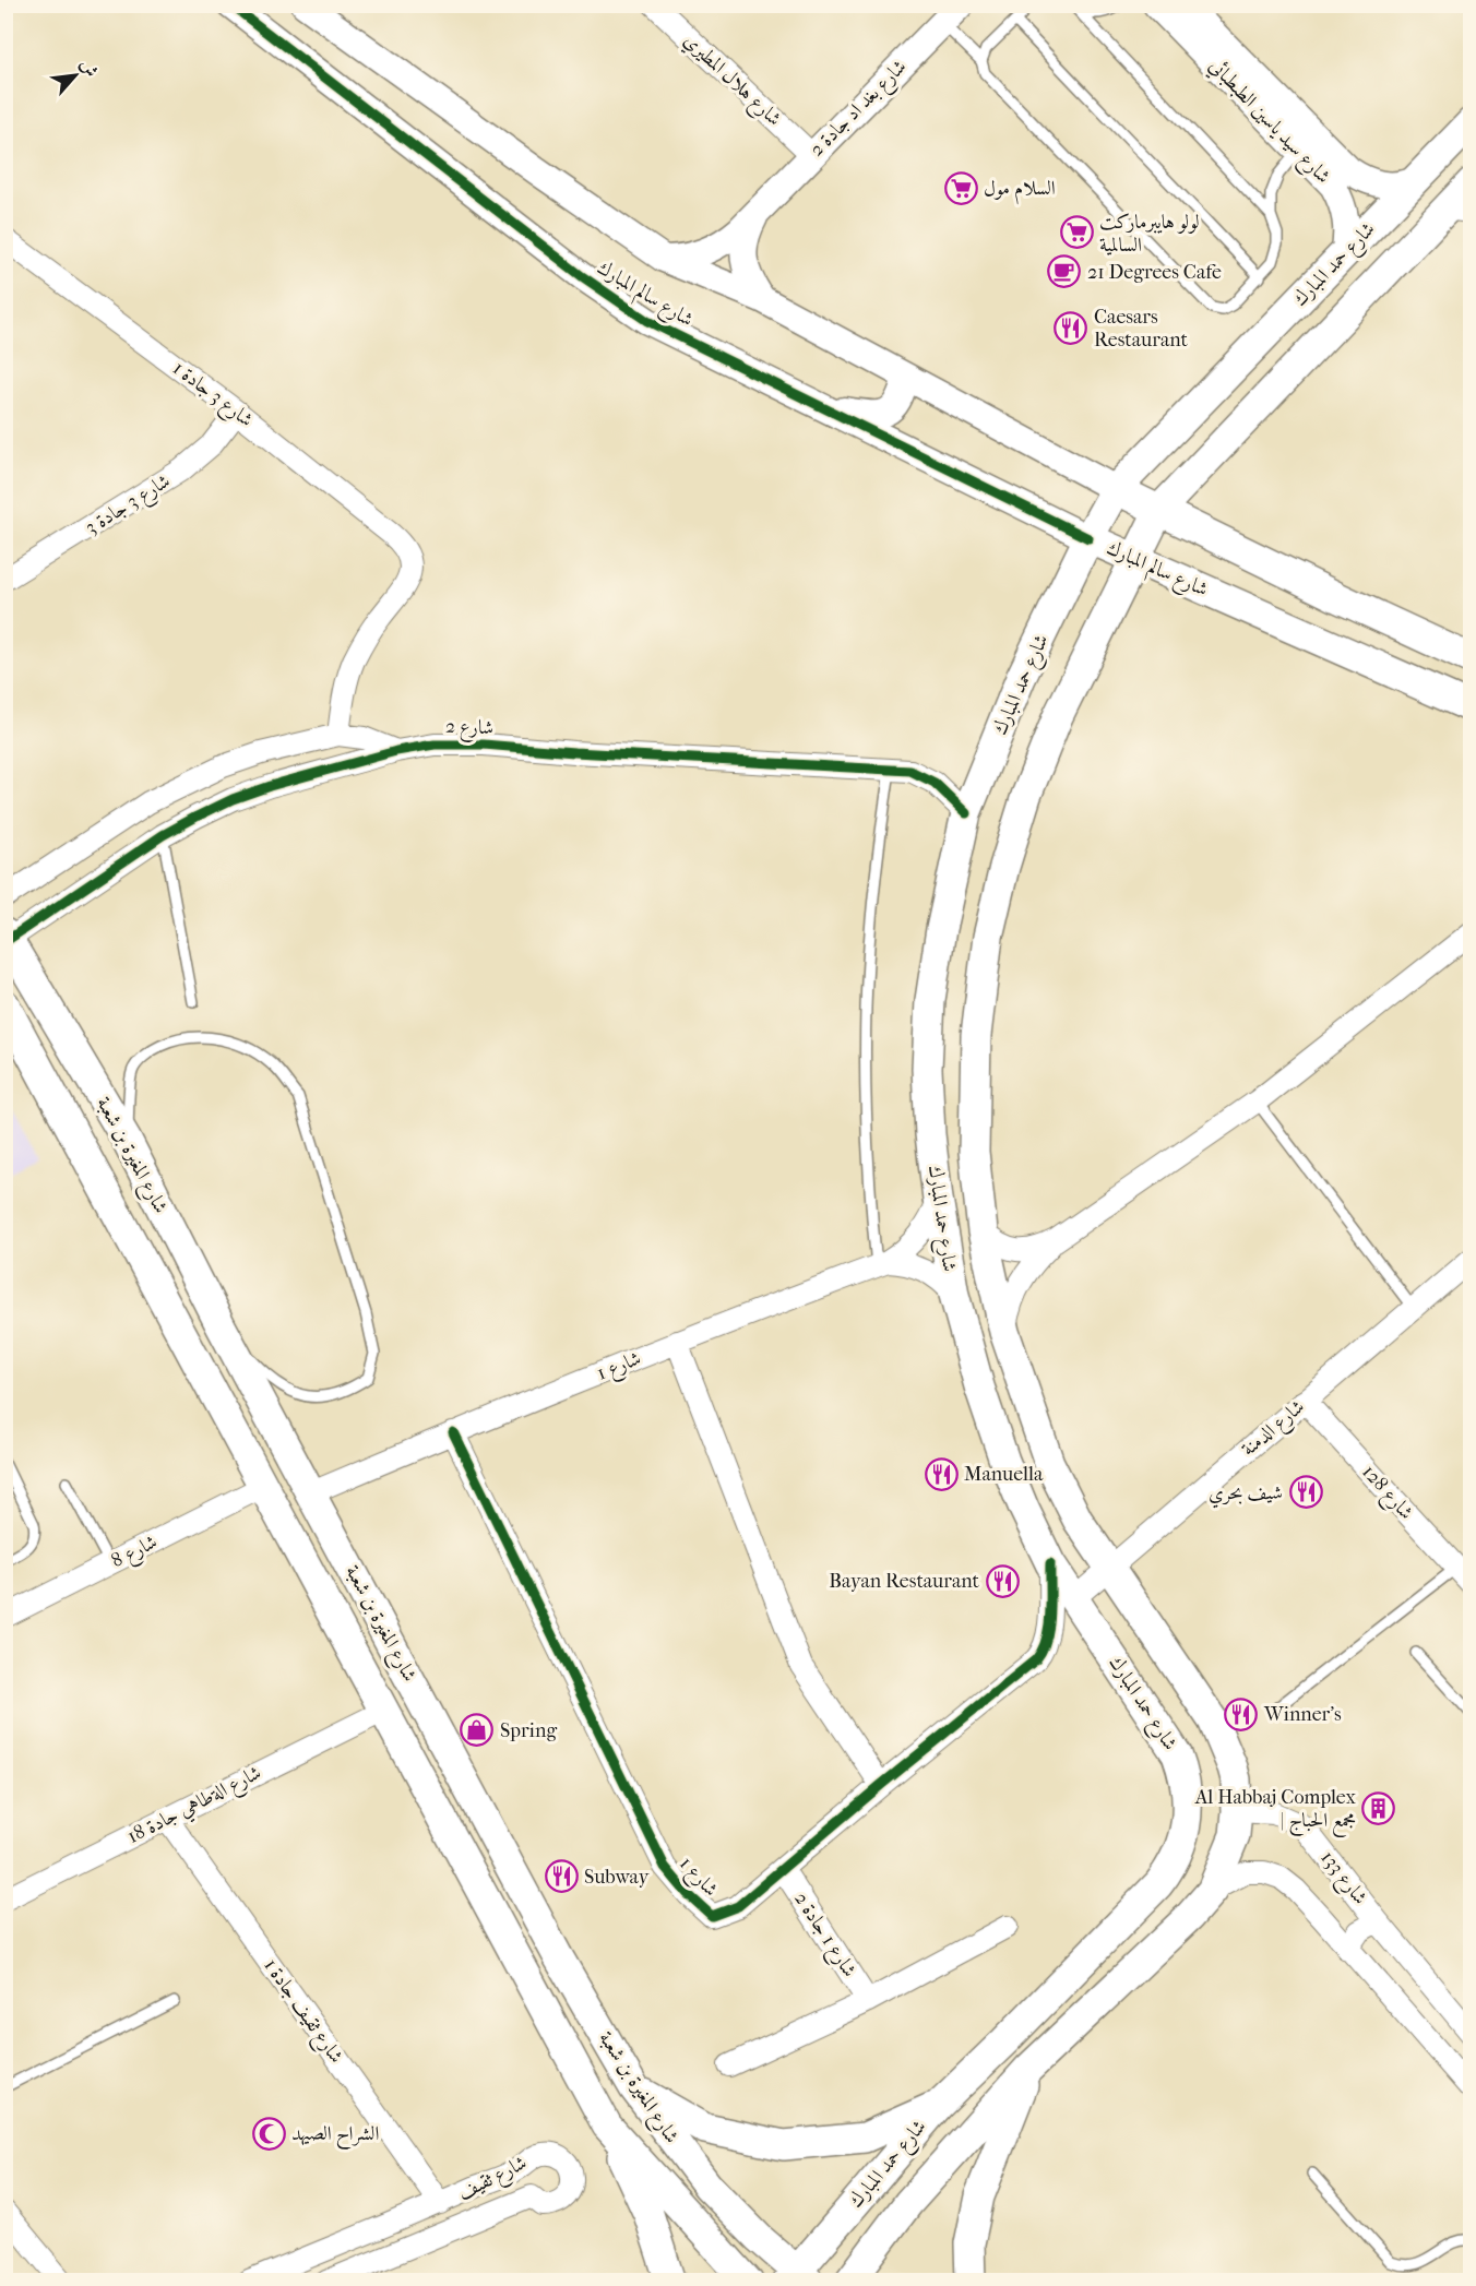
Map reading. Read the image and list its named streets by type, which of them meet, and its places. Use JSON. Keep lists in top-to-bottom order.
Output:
{
  "streets": {
    "main road": ["شارع حمد المبارك", "شارع سالم المبارك", "شارع المغيرة بن شعبة"],
    "street": [
      "شارع هلال المطيري",
      "شارع بغد اد جادة 2",
      "شارع سيد ياسين الطبطبائي",
      "شارع 3 جادة 1",
      "شارع 3 جادة 3",
      "شارع 2",
      "شارع 1",
      "شارع الدمنة",
      "شارع 128",
      "شارع 8",
      "شارع الةطاهي جادة 18",
      "شارع 133",
      "شارع 1 جادة 2",
      "شارع ثقيف جادة 1",
      "شارع ثقيف"
    ]
  },
  "crossings": [
    ["شارع هلال المطيري", "شارع بغد اد جادة 2"],
    ["شارع بغد اد جادة 2", "شارع سالم المبارك"],
    ["شارع سيد ياسين الطبطبائي", "شارع حمد المبارك"],
    ["شارع حمد المبارك", "شارع سالم المبارك"],
    ["شارع حمد المبارك", "شارع 2"],
    ["شارع حمد المبارك", "شارع المغيرة بن شعبة"],
    ["شارع حمد المبارك", "شارع 1"],
    ["شارع حمد المبارك", "شارع الدمنة"],
    ["شارع حمد المبارك", "شارع 133"],
    ["شارع 3 جادة 1", "شارع 3 جادة 3"],
    ["شارع 2", "شارع المغيرة بن شعبة"],
    ["شارع المغيرة بن شعبة", "شارع 1"],
    ["شارع المغيرة بن شعبة", "شارع 8"],
    ["شارع المغيرة بن شعبة", "شارع الةطاهي جادة 18"],
    ["شارع 1", "شارع 1 جادة 2"],
    ["شارع الدمنة", "شارع 128"],
    ["شارع الةطاهي جادة 18", "شارع ثقيف جادة 1"],
    ["شارع ثقيف جادة 1", "شارع ثقيف"]
  ],
  "places": {
    "supermarket": ["السلام مول", "لولو هايبرماركت السالمية"],
    "cafe": ["21 Degrees Cafe"],
    "restaurant": [
      "Caesars Restaurant",
      "Manuella",
      "شيف بحري",
      "Bayan Restaurant",
      "Winner's",
      "Subway"
    ],
    "shop": ["Spring"],
    "building": ["Al Habbaj Complex | مجمع الحباج"],
    "mosque": ["الشراح الصيهد"]
  },
  "north": "top right"
}
